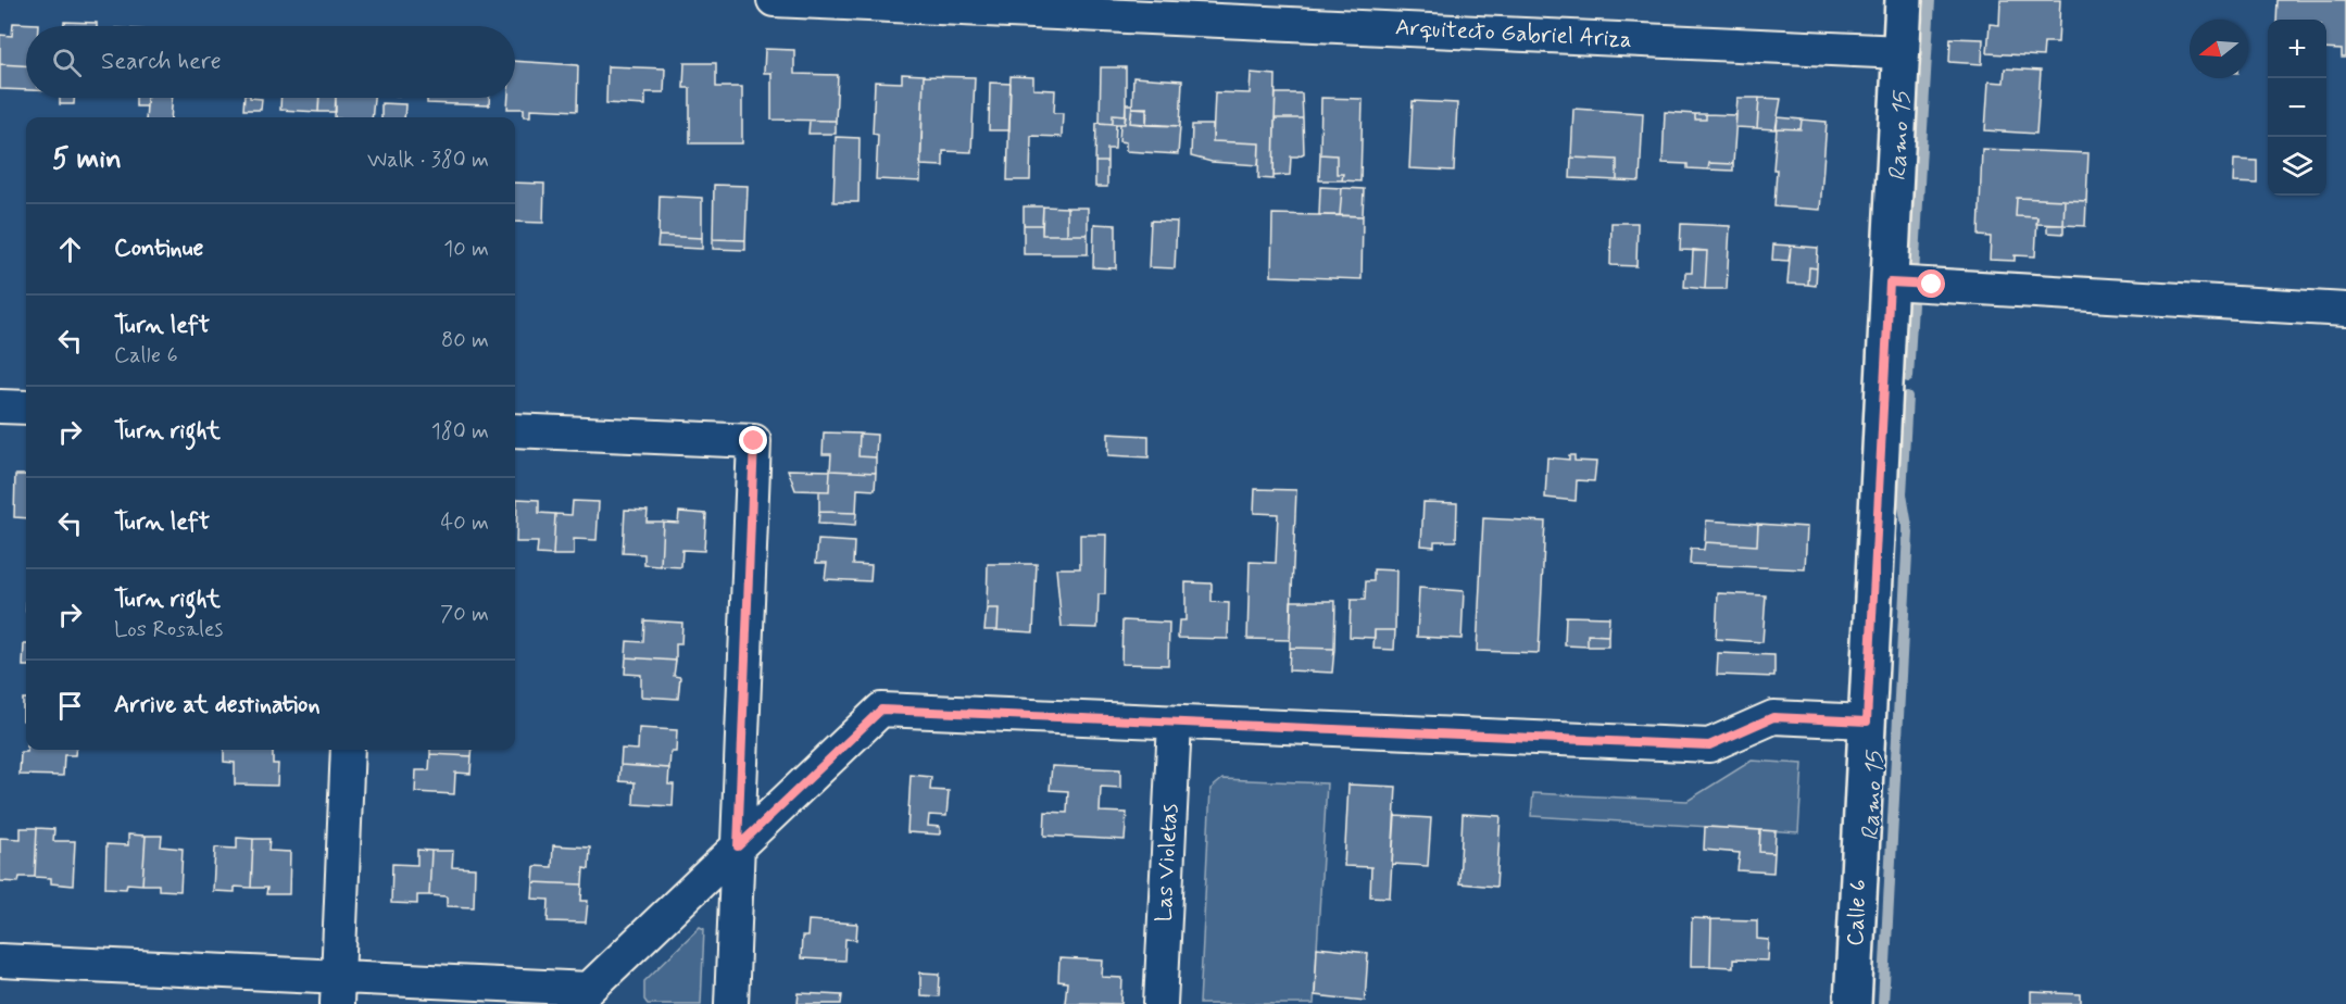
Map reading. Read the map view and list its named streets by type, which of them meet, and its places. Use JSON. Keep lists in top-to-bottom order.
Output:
{
  "streets": {
    "street": ["Arquitecto Gabriel Ariza", "Las Violetas", "Calle 6"]
  },
  "crossings": [
    ["Arquitecto Gabriel Ariza", "Calle 6"]
  ],
  "water": ["Ramo 15"],
  "north": "left",
  "page": {
    "map_buttons": ["+", "−"],
    "search": "Search here",
    "heading": ["5 min", "Walk · 380 m"],
    "list": [
      ["Continue", "10 m"],
      ["Turn left", "Calle 6", "80 m"],
      ["Turn right", "180 m"],
      ["Turn left", "40 m"],
      ["Turn right", "Los Rosales", "70 m"],
      "Arrive at destination"
    ]
  }
}
